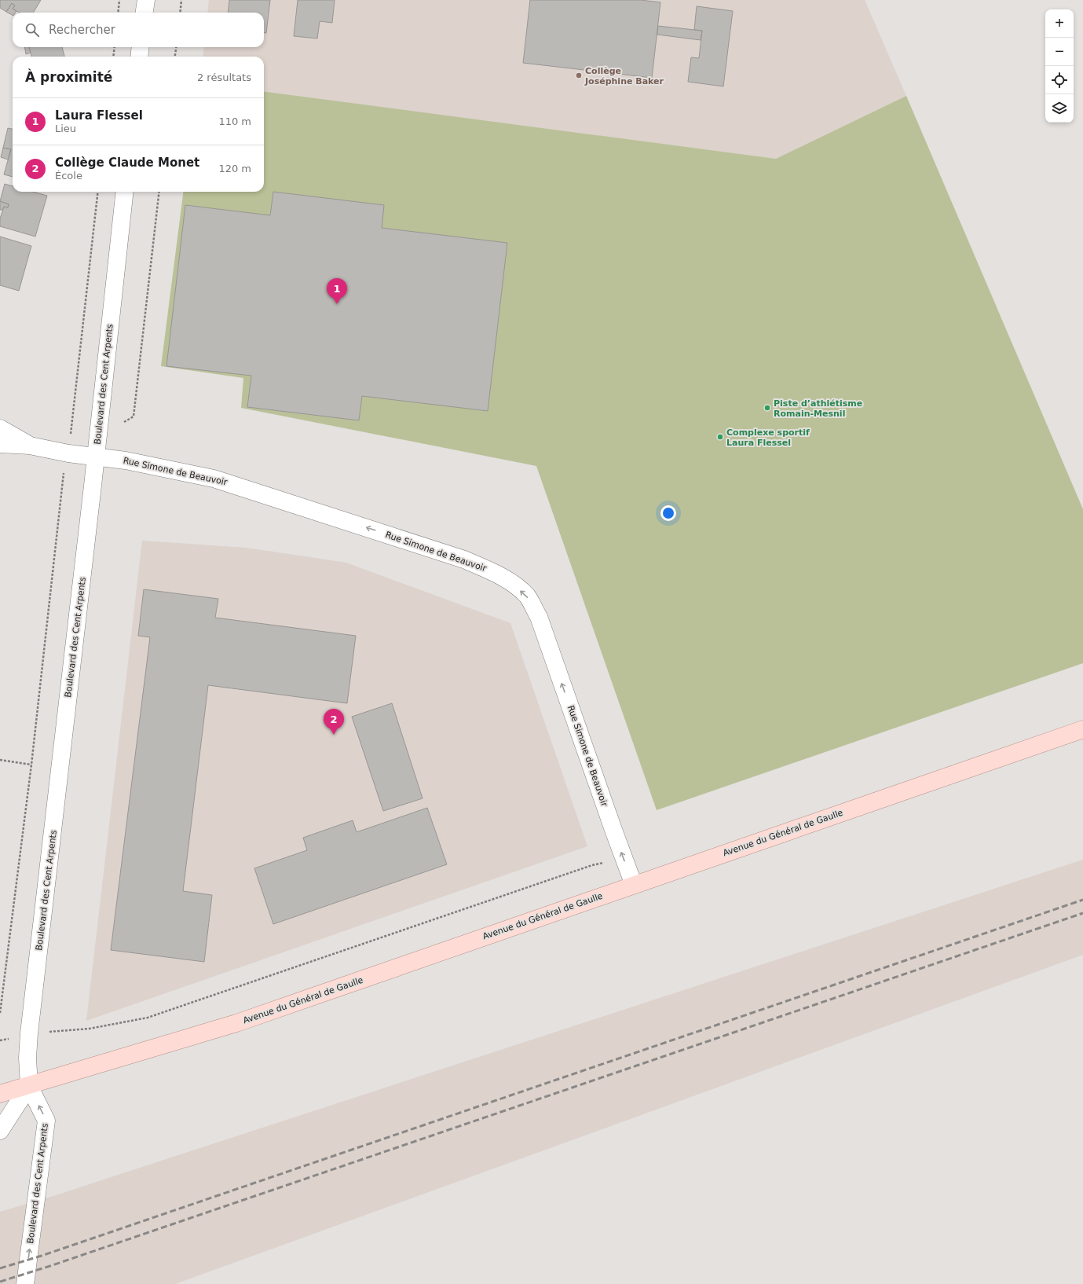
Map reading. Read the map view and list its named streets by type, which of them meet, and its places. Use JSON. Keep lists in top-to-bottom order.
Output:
{
  "streets": {
    "main road": ["Avenue du Général de Gaulle"],
    "street": ["Boulevard des Cent Arpents", "Rue Simone de Beauvoir"]
  },
  "crossings": [
    ["Boulevard des Cent Arpents", "Rue Simone de Beauvoir"],
    ["Boulevard des Cent Arpents", "Avenue du Général de Gaulle"],
    ["Rue Simone de Beauvoir", "Avenue du Général de Gaulle"]
  ],
  "one_way": ["Rue Simone de Beauvoir"],
  "places": ["Collège Joséphine Baker", "Piste d’athlétisme Romain-Mesnil", "Complexe sportif Laura Flessel"],
  "page": {
    "map_buttons": ["+", "−"],
    "search": "Rechercher",
    "heading": ["À proximité", "2 résultats"],
    "list": [
      {
        "mark": "1",
        "name": "Laura Flessel",
        "note": "Lieu",
        "value": "110 m"
      },
      {
        "mark": "2",
        "name": "Collège Claude Monet",
        "note": "École",
        "value": "120 m"
      }
    ],
    "pins": ["1", "2"]
  }
}
